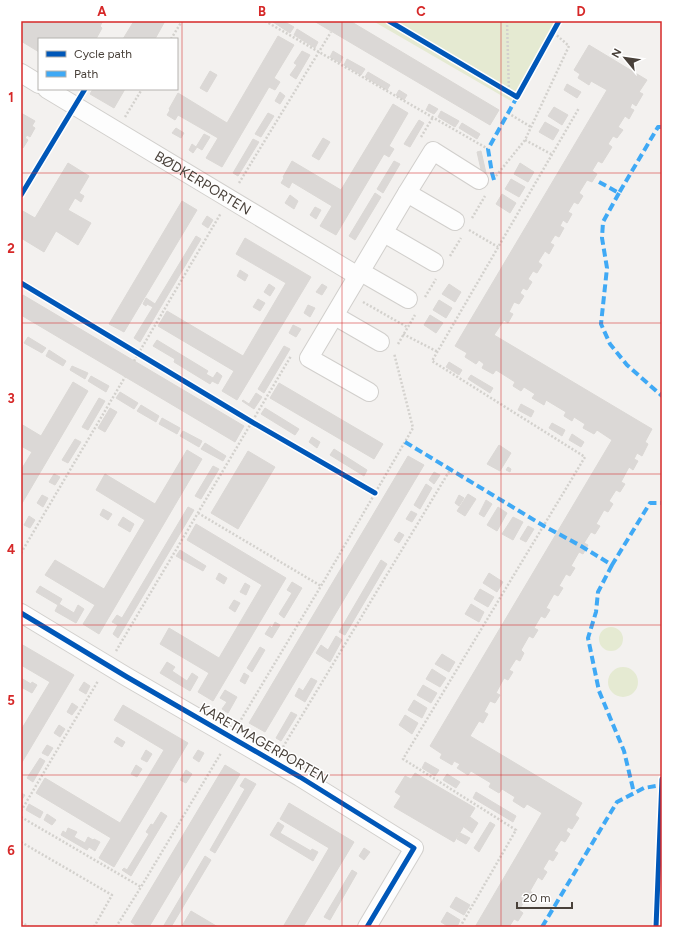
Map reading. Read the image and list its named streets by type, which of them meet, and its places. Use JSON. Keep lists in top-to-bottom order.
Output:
{
  "streets": {
    "street": ["BØDKERPORTEN", "KARETMAGERPORTEN"]
  },
  "legend": ["Cycle path", "Path"],
  "scale_bar": "20 m",
  "north": "top left",
  "grid": {
    "columns": [
      "A",
      "B",
      "C",
      "D"
    ],
    "rows": [
      "1",
      "2",
      "3",
      "4",
      "5",
      "6"
    ]
  }
}
